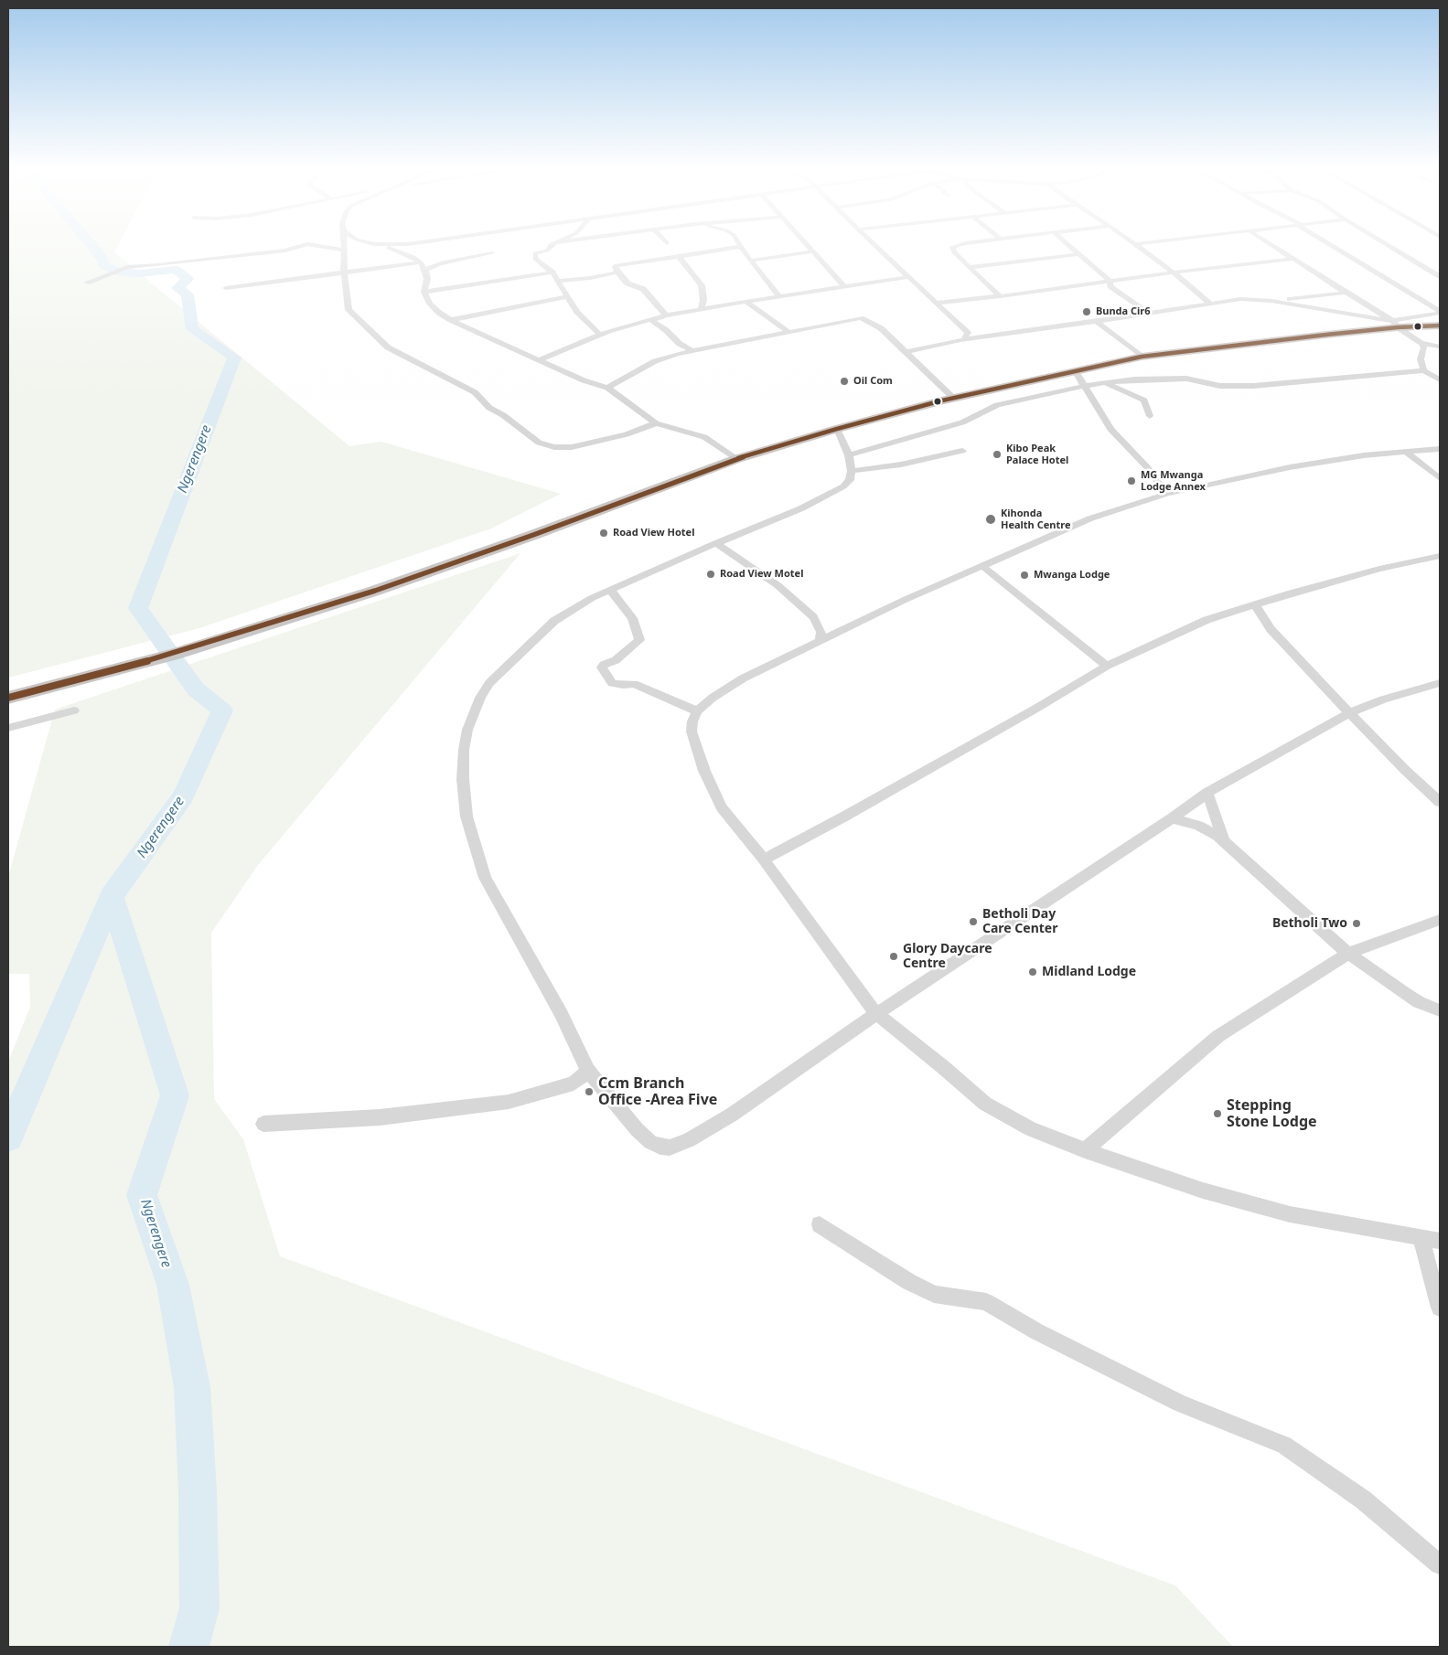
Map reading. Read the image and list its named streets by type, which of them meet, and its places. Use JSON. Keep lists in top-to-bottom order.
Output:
{
  "water": ["Ngerengere"],
  "places": [
    "Bunda Cir6",
    "Oil Com",
    "Kibo Peak Palace Hotel",
    "MG Mwanga Lodge Annex",
    "Kihonda Health Centre",
    "Road View Hotel",
    "Road View Motel",
    "Mwanga Lodge",
    "Betholi Day Care Center",
    "Betholi Two",
    "Glory Daycare Centre",
    "Midland Lodge",
    "Ccm Branch Office -Area Five",
    "Stepping Stone Lodge"
  ]
}
